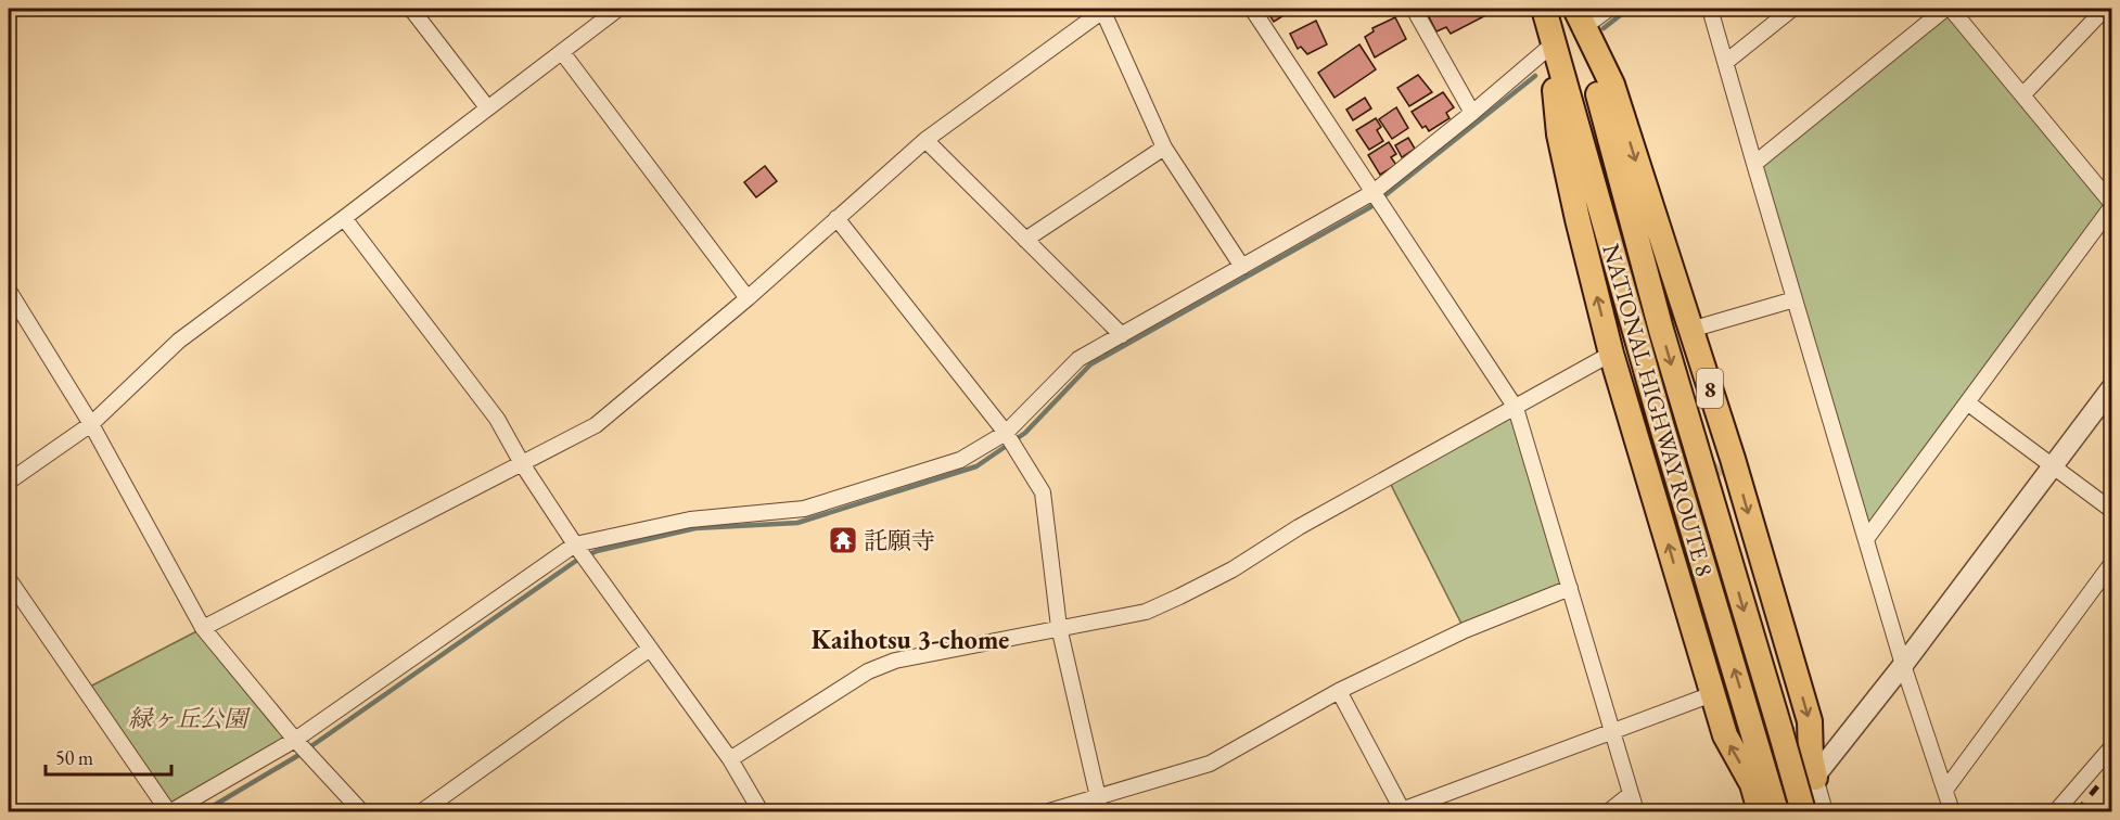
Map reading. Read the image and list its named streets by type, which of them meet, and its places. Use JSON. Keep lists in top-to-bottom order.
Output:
{
  "streets": {
    "highway": ["8", "NATIONAL HIGHWAY ROUTE 8"]
  },
  "crossings": [
    ["8", "NATIONAL HIGHWAY ROUTE 8"]
  ],
  "districts": ["Kaihotsu 3-chome"],
  "parks": ["緑ヶ丘公園"],
  "places": {
    "temple": ["託願寺"]
  },
  "scale_bar": "50 m"
}
